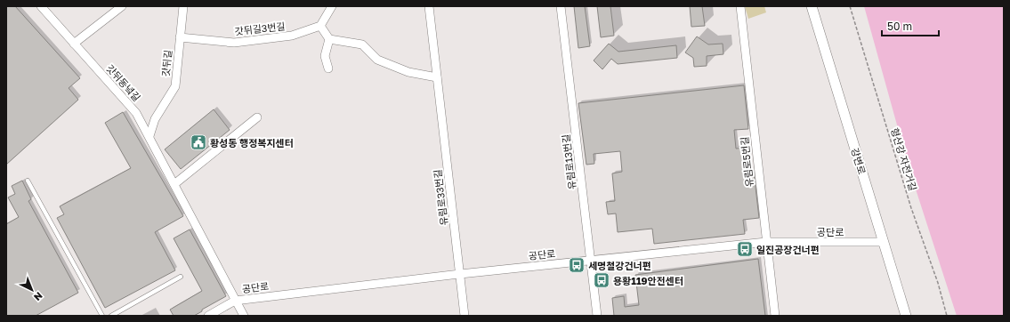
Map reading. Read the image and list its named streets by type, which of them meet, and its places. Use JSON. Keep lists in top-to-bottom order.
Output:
{
  "streets": {
    "street": [
      "갓뒤길3번길",
      "갓뒤길",
      "갓뒤동녘길",
      "강변로",
      "유림로13번길",
      "유림로5번길",
      "유림로33번길",
      "공단로"
    ],
    "path": ["형산강 자전거길"]
  },
  "crossings": [
    ["갓뒤길3번길", "갓뒤길"],
    ["갓뒤길", "갓뒤동녘길"],
    ["갓뒤동녘길", "공단로"],
    ["강변로", "공단로"],
    ["유림로13번길", "공단로"],
    ["유림로5번길", "공단로"],
    ["유림로33번길", "공단로"]
  ],
  "places": {
    "public building": ["황성동 행정복지센터"],
    "bus stop": ["일진공장건너편", "세명철강건너편", "용황119안전센터"]
  },
  "scale_bar": "50 m",
  "north": "bottom right"
}
